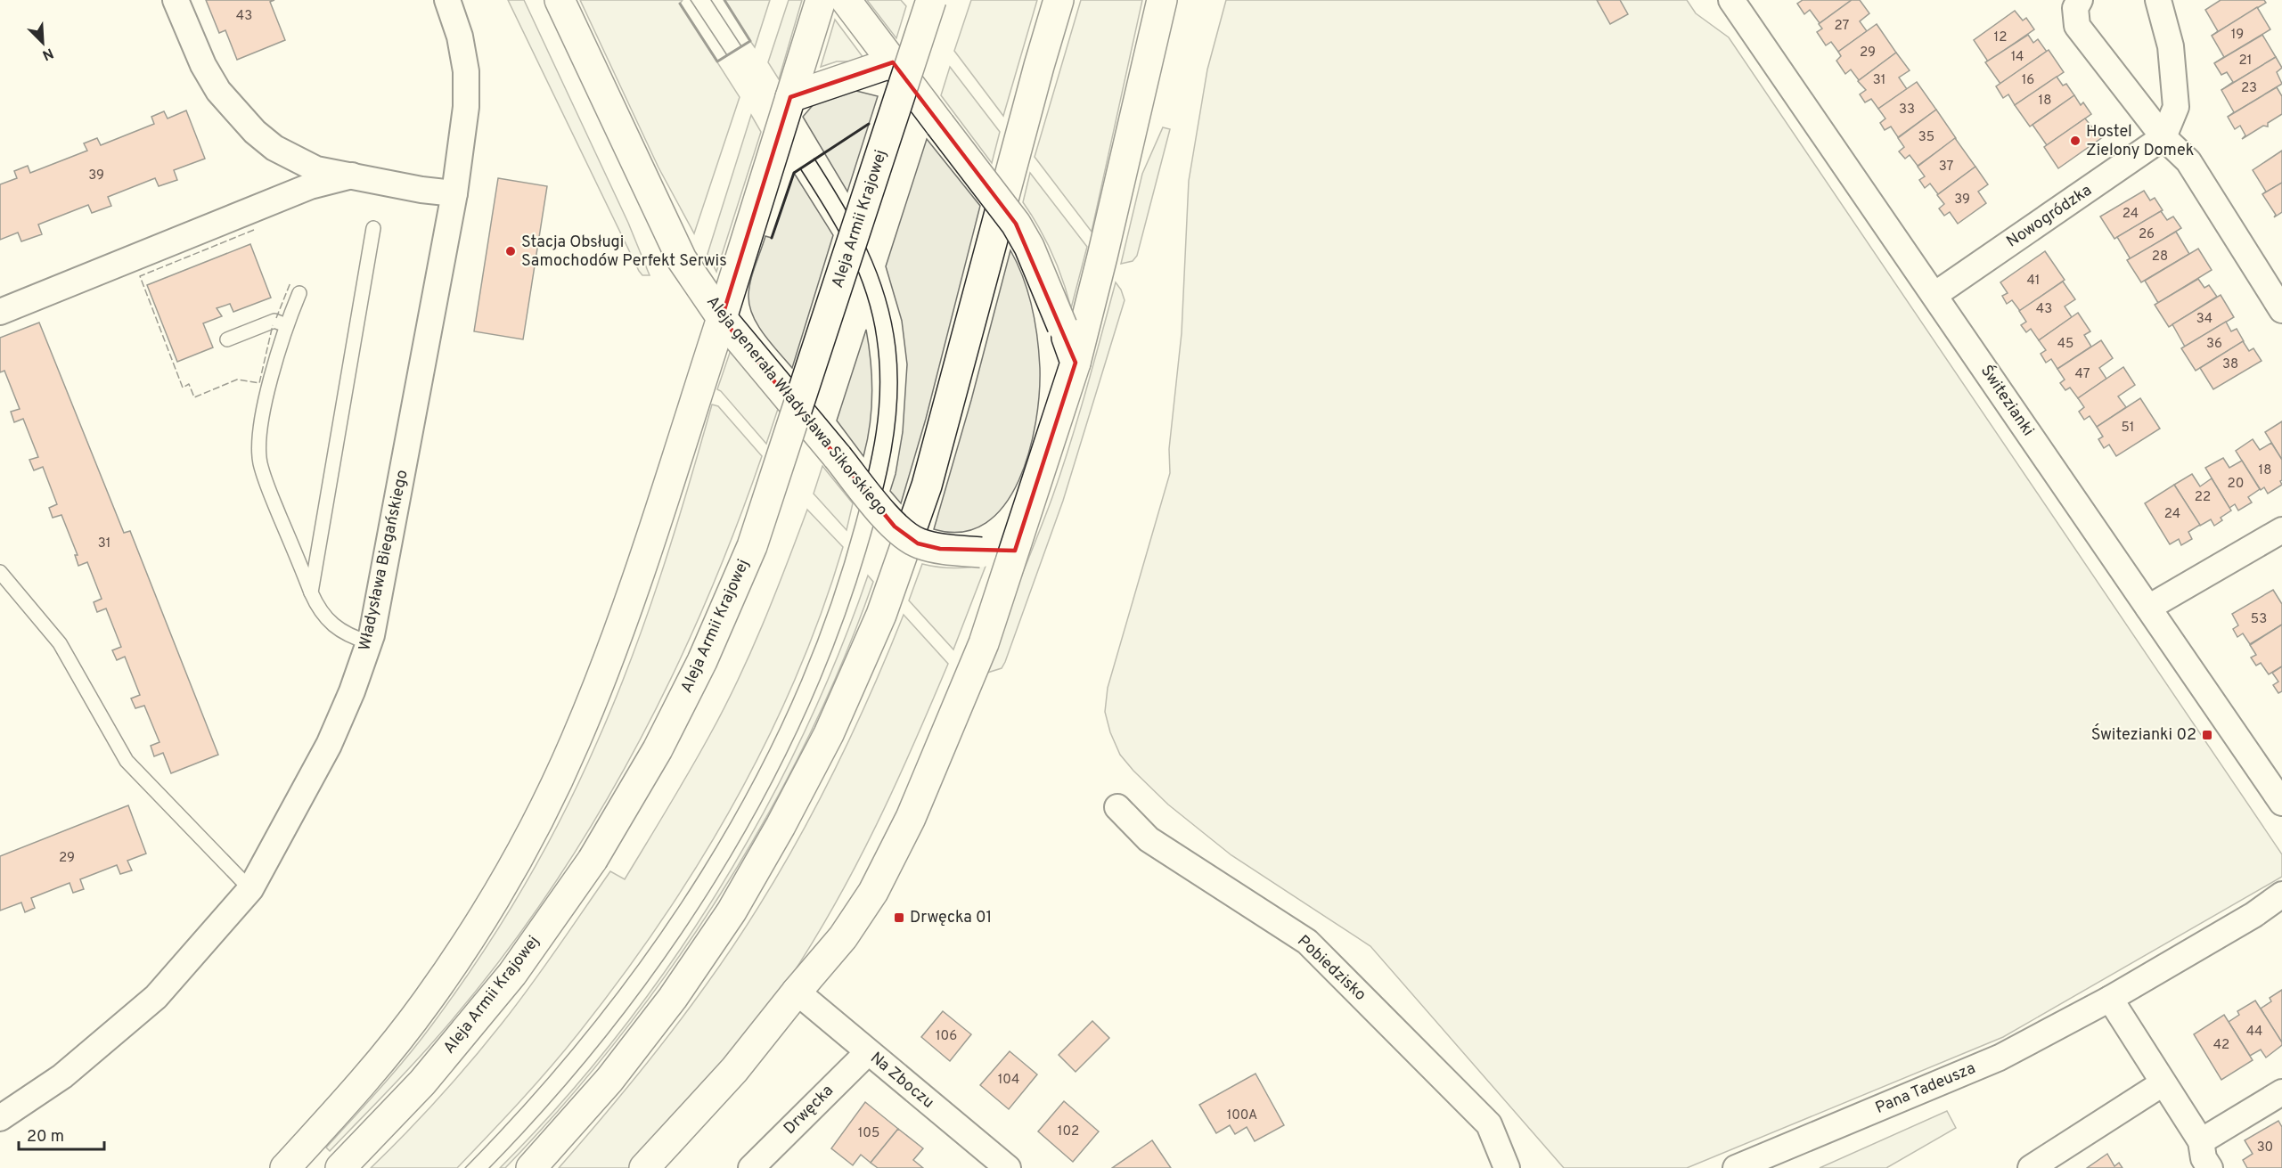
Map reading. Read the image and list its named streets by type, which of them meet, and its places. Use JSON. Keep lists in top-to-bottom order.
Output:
{
  "streets": {
    "main road": ["Aleja Armii Krajowej", "Aleja generała Władysława Sikorskiego"],
    "street": [
      "Nowogródzka",
      "Świtezianki",
      "Władysława Biegańskiego",
      "Pobiedzisko",
      "Na Zboczu",
      "Pana Tadeusza",
      "Drwęcka"
    ]
  },
  "crossings": [
    ["Nowogródzka", "Świtezianki"],
    ["Na Zboczu", "Drwęcka"]
  ],
  "places": {
    "other": ["Hostel Zielony Domek", "Stacja Obsługi Samochodów Perfekt Serwis"],
    "transit": ["Świtezianki 02", "Drwęcka 01"]
  },
  "house_numbers": [
    "43",
    "27",
    "19",
    "12",
    "29",
    "14",
    "21",
    "31",
    "16",
    "23",
    "18",
    "33",
    "35",
    "37",
    "39",
    "39",
    "24",
    "26",
    "28",
    "41",
    "43",
    "34",
    "45",
    "36",
    "38",
    "47",
    "51",
    "18",
    "20",
    "22",
    "24",
    "31",
    "53",
    "29",
    "44",
    "106",
    "42",
    "104",
    "100A",
    "102",
    "105",
    "30"
  ],
  "scale_bar": "20 m",
  "north": "bottom right"
}
